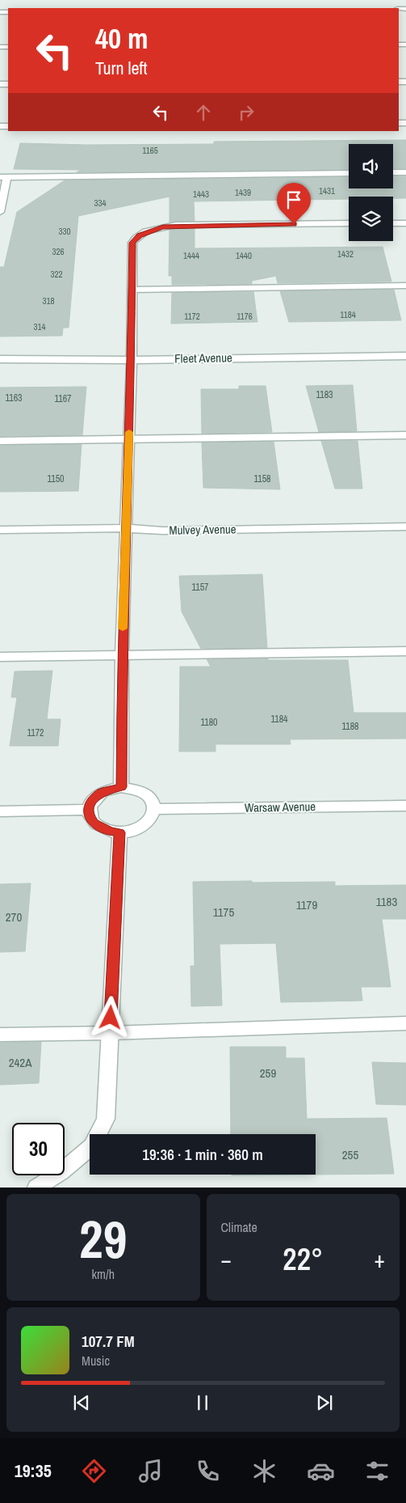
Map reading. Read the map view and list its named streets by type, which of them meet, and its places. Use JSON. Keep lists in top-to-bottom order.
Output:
{
  "streets": {
    "street": ["Fleet Avenue", "Mulvey Avenue", "Warsaw Avenue"]
  },
  "house_numbers": [
    "1165",
    "1431",
    "1439",
    "1443",
    "334",
    "330",
    "326",
    "1432",
    "1444",
    "1440",
    "322",
    "318",
    "1184",
    "1172",
    "1176",
    "314",
    "1183",
    "1163",
    "1167",
    "1150",
    "1158",
    "1157",
    "1184",
    "1180",
    "1188",
    "1172",
    "1183",
    "1179",
    "1175",
    "270",
    "242A",
    "259",
    "255"
  ],
  "page": {
    "turn": ["40 m", "Turn left"],
    "limit": "30",
    "trip": "19:36 · 1 min · 360 m",
    "tile": [
      ["29", "km/h"],
      "Climate"
    ],
    "heat": ["−", "22°", "+"],
    "song": ["107.7 FM", "Music"],
    "tabs": "19:35"
  }
}
